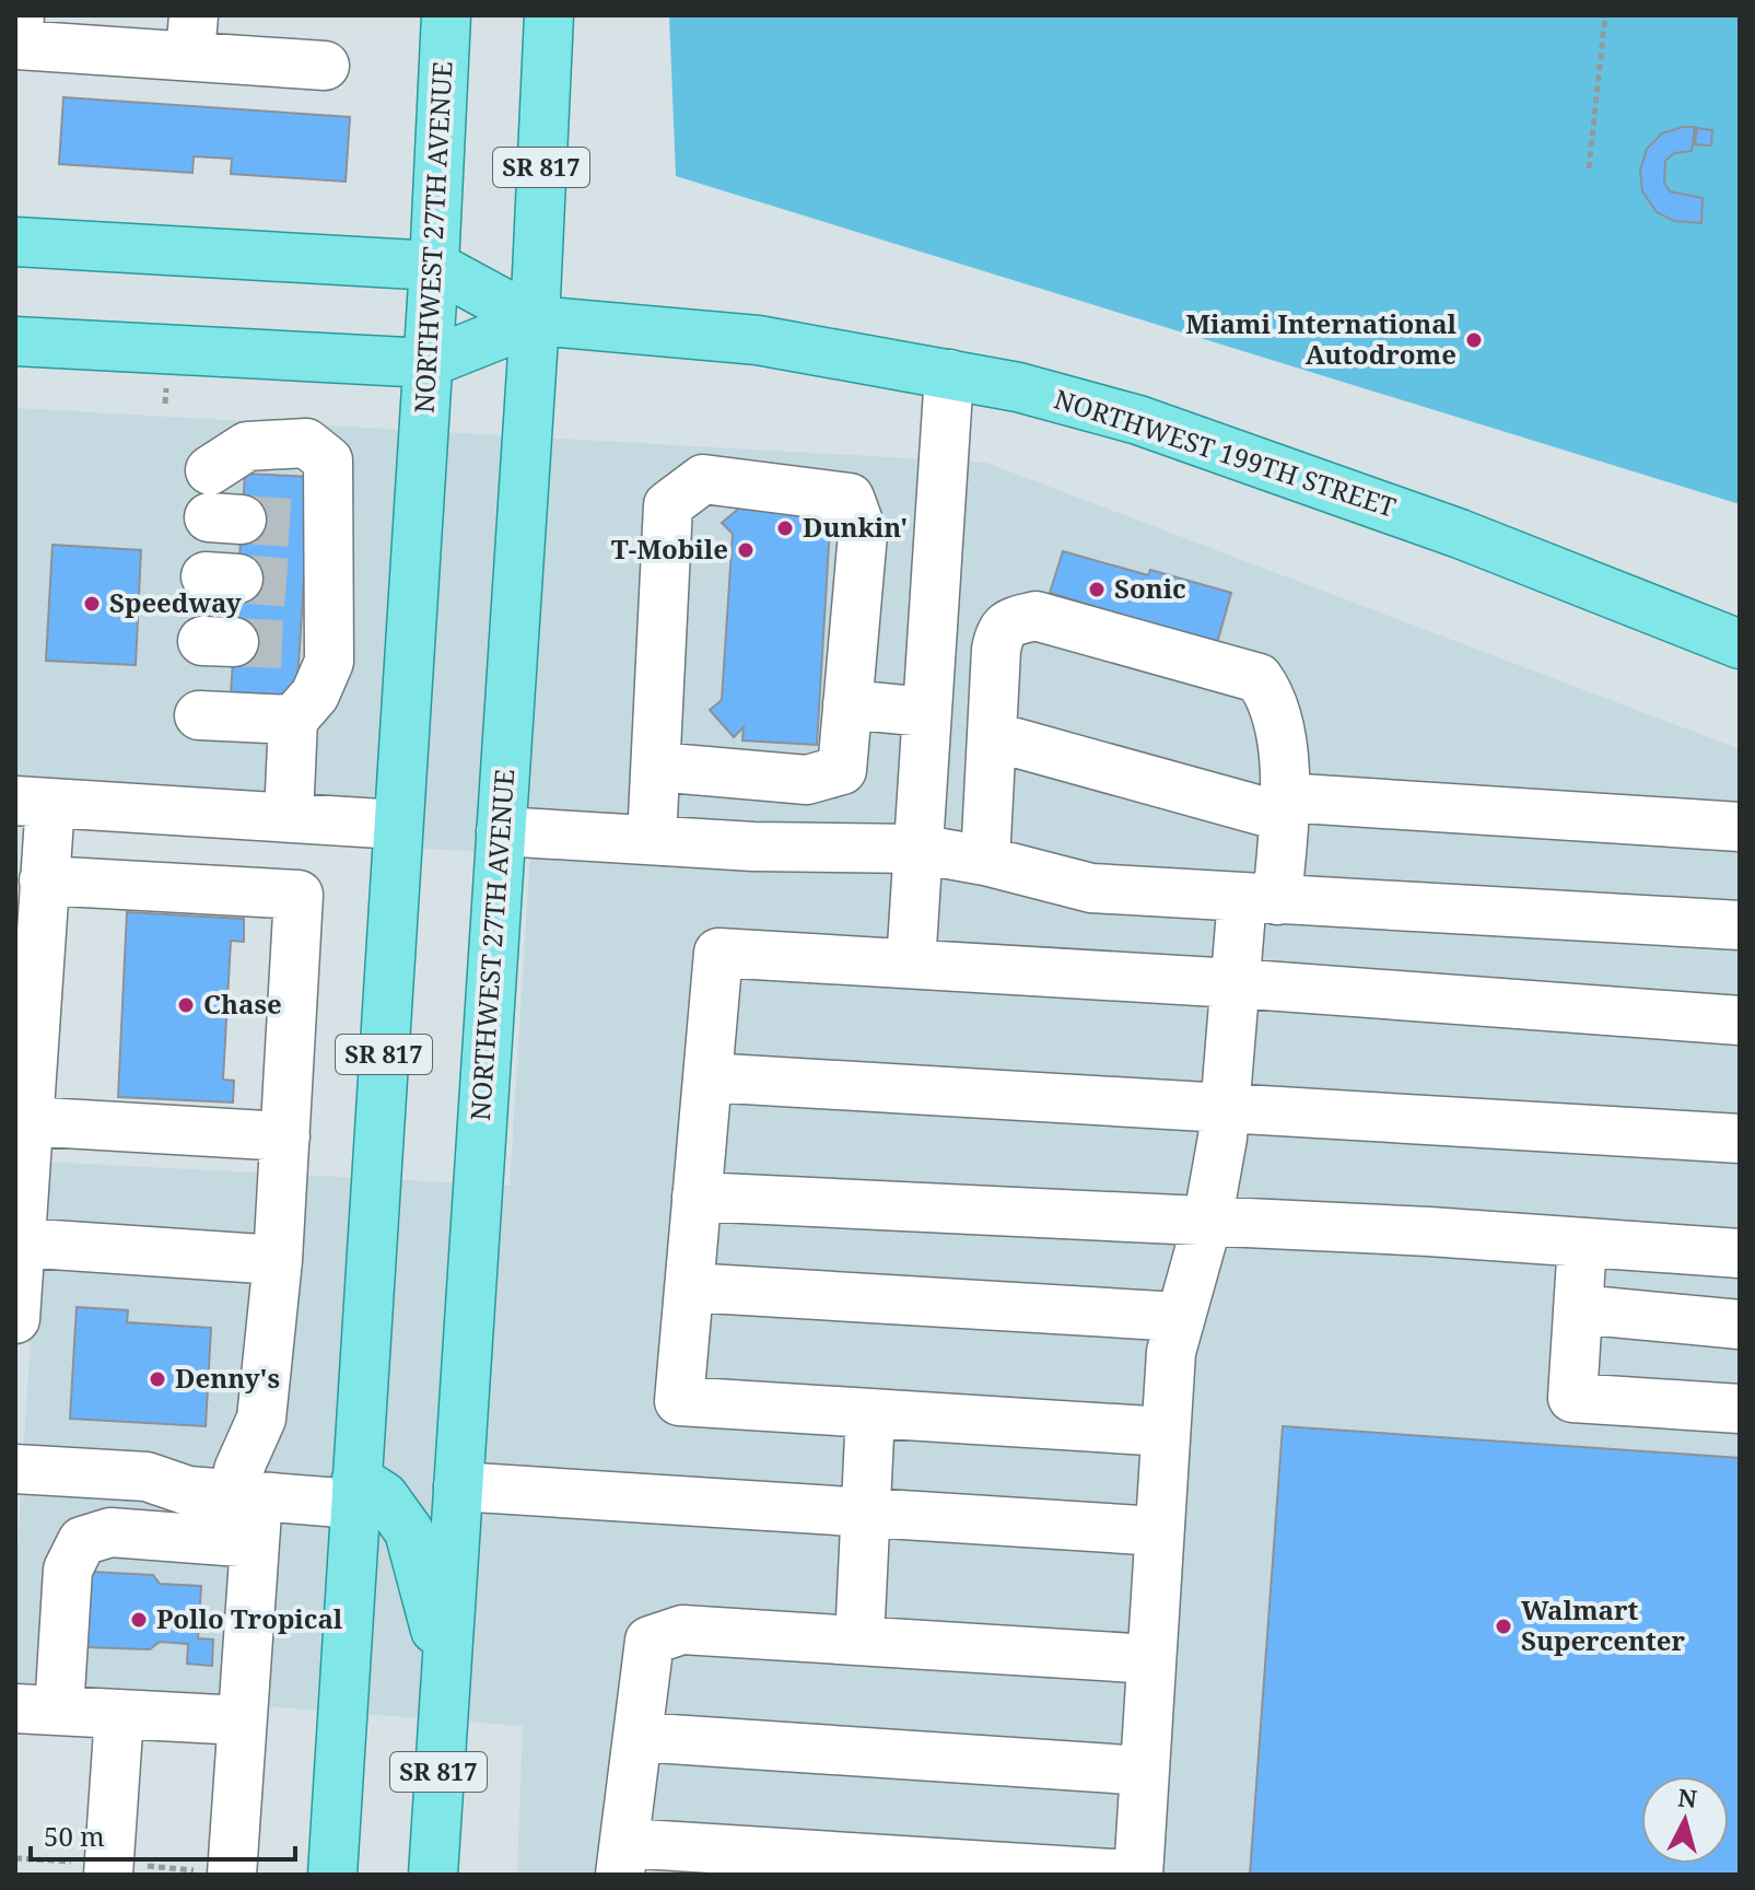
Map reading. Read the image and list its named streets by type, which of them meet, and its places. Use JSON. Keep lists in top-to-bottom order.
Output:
{
  "streets": {
    "main road": ["SR 817", "NORTHWEST 27TH AVENUE", "NORTHWEST 199TH STREET"]
  },
  "crossings": [
    ["NORTHWEST 27TH AVENUE", "NORTHWEST 199TH STREET"]
  ],
  "places": [
    "Miami International Autodrome",
    "Dunkin'",
    "T-Mobile",
    "Sonic",
    "Speedway",
    "Chase",
    "Denny's",
    "Pollo Tropical",
    "Walmart Supercenter"
  ],
  "scale_bar": "50 m",
  "north": "top"
}
